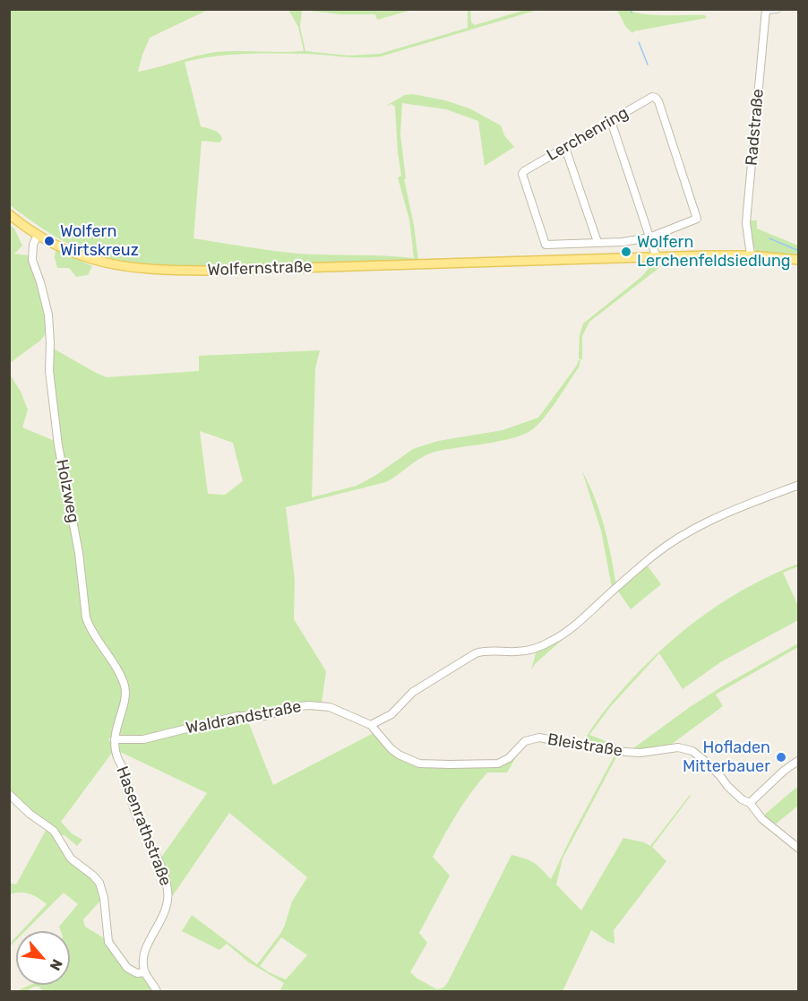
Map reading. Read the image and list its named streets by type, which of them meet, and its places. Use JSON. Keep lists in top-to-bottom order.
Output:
{
  "streets": {
    "main road": ["Wolfernstraße"],
    "street": [
      "Radstraße",
      "Lerchenring",
      "Holzweg",
      "Waldrandstraße",
      "Bleistraße",
      "Hasenrathstraße"
    ]
  },
  "crossings": [
    ["Radstraße", "Wolfernstraße"],
    ["Wolfernstraße", "Holzweg"],
    ["Holzweg", "Waldrandstraße"],
    ["Holzweg", "Hasenrathstraße"],
    ["Waldrandstraße", "Bleistraße"],
    ["Waldrandstraße", "Hasenrathstraße"]
  ],
  "places": ["Wolfern Wirtskreuz", "Wolfern Lerchenfeldsiedlung", "Hofladen Mitterbauer"],
  "north": "bottom right"
}
